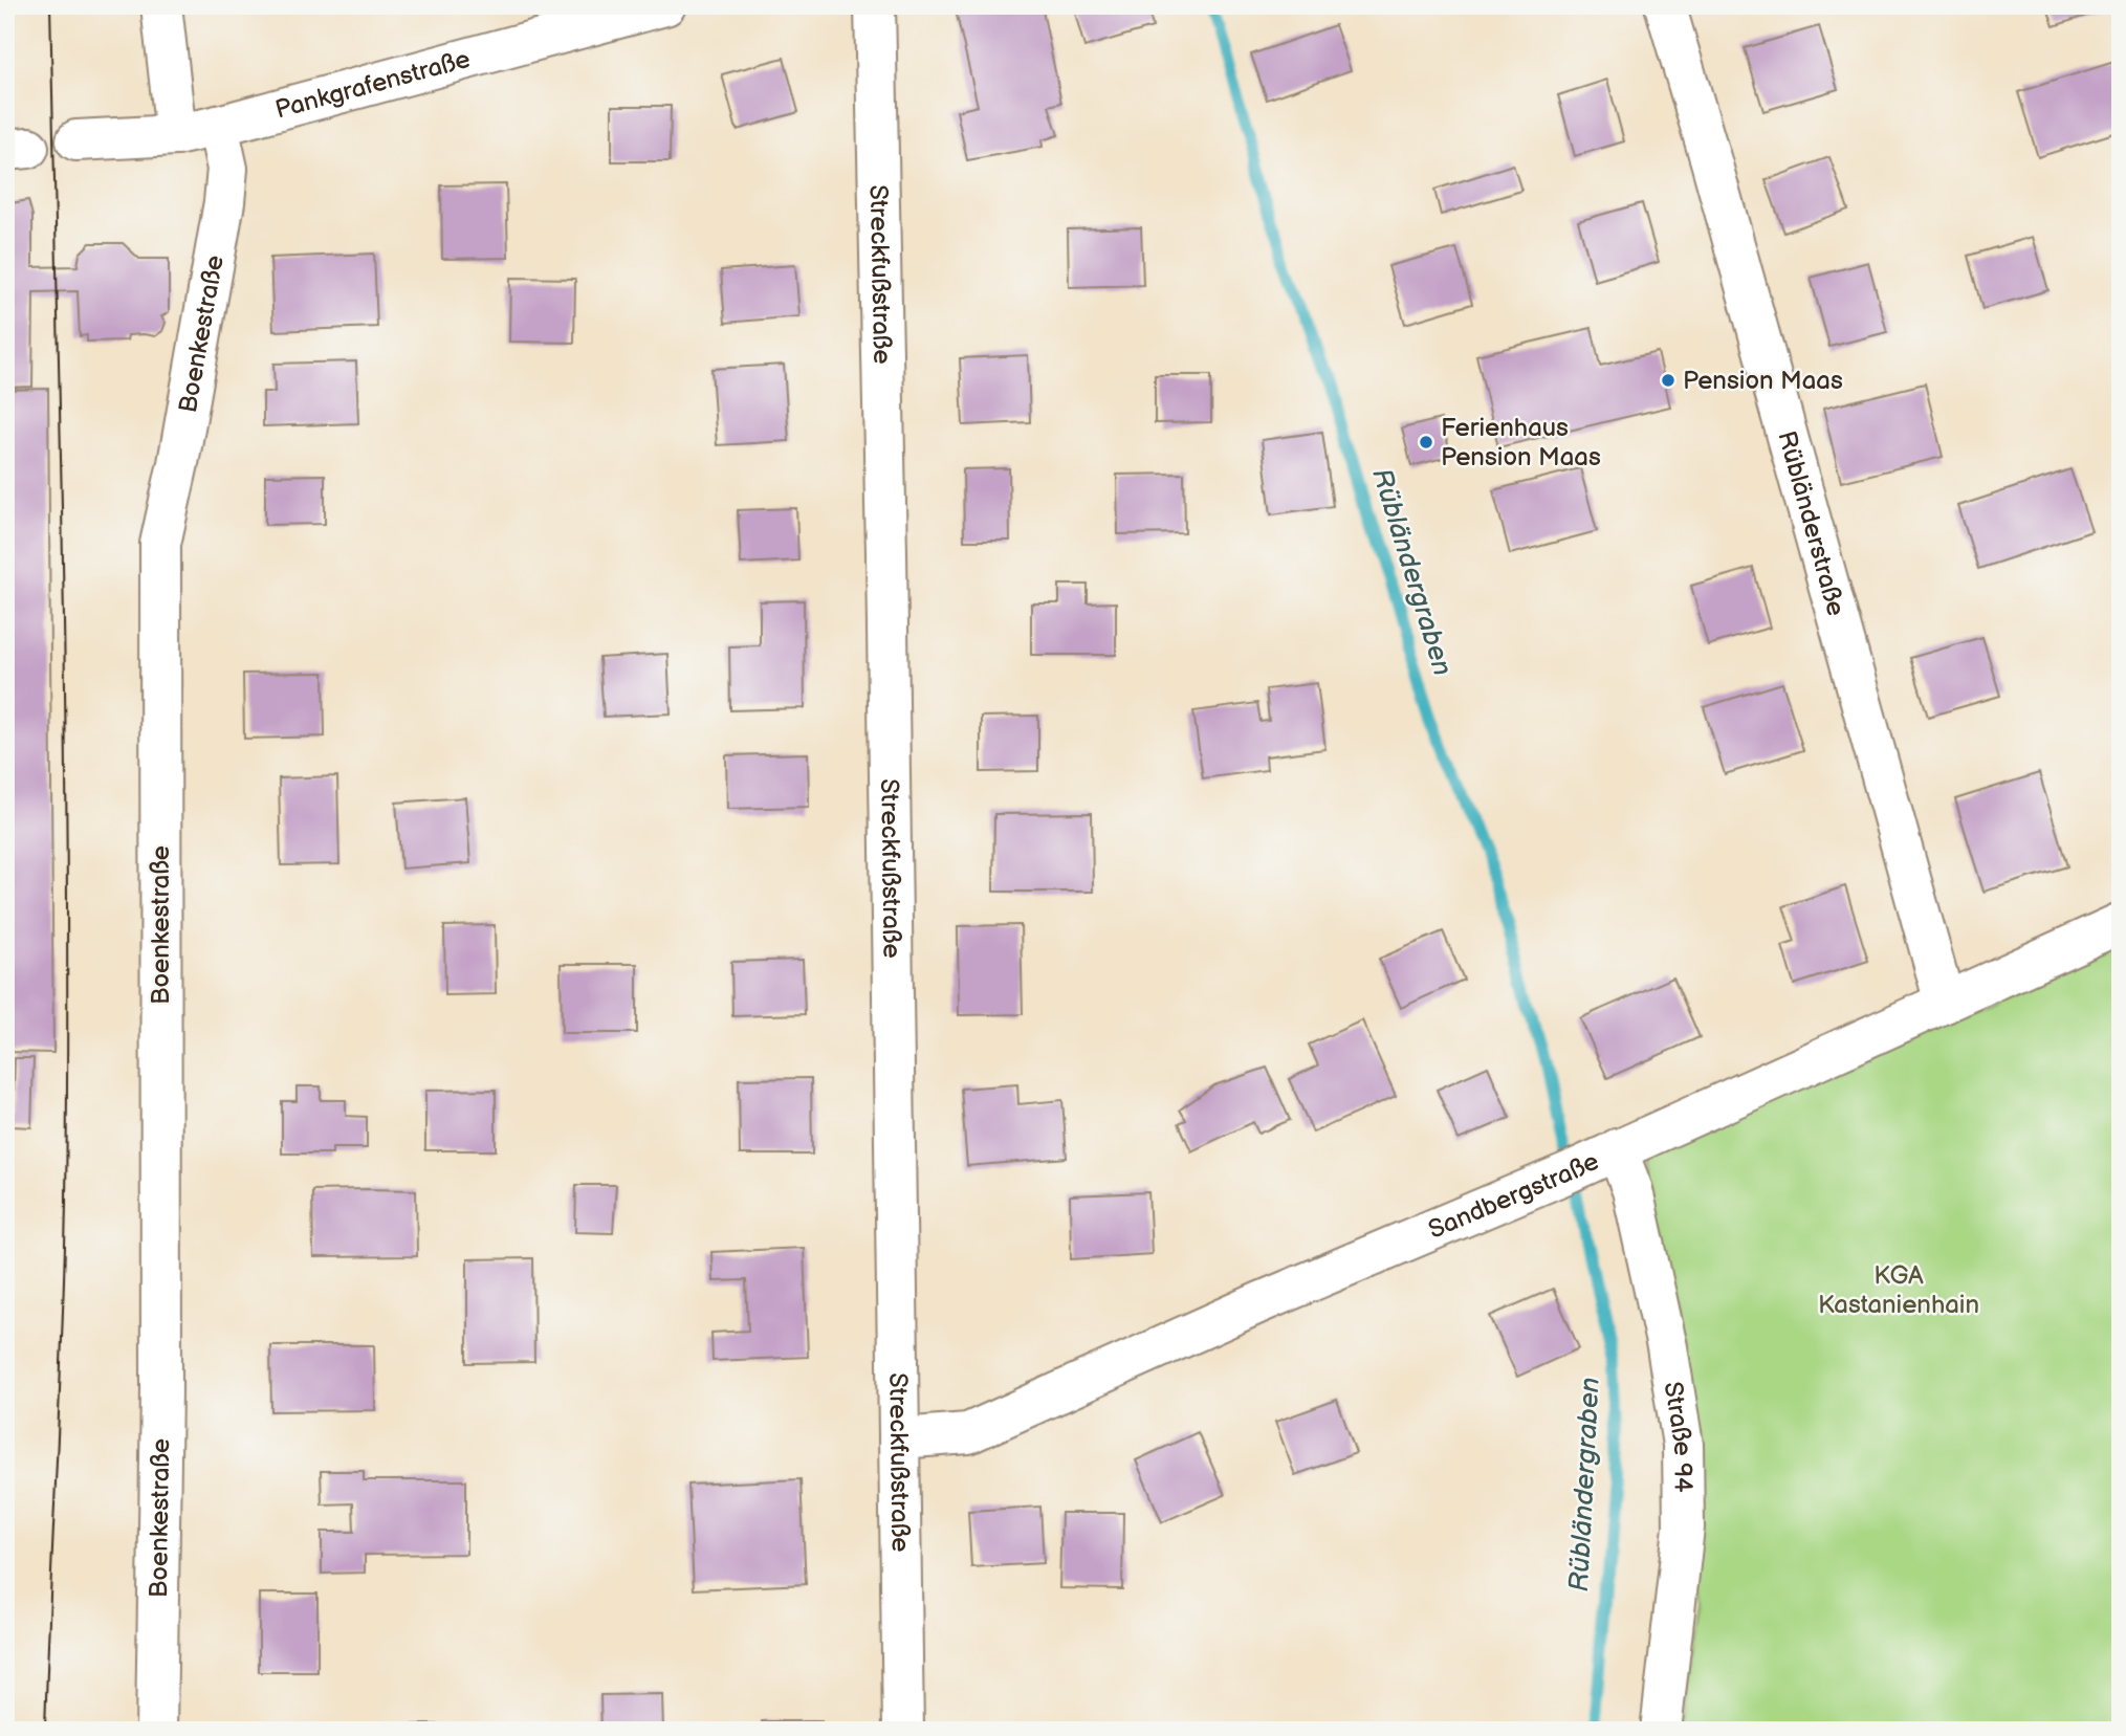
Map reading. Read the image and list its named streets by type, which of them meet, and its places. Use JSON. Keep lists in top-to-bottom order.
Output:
{
  "streets": {
    "street": [
      "Pankgrafenstraße",
      "Streckfußstraße",
      "Boenkestraße",
      "Rübländerstraße",
      "Sandbergstraße",
      "Straße 94"
    ]
  },
  "crossings": [
    ["Pankgrafenstraße", "Boenkestraße"],
    ["Streckfußstraße", "Sandbergstraße"],
    ["Rübländerstraße", "Sandbergstraße"],
    ["Sandbergstraße", "Straße 94"]
  ],
  "water": ["Rübländergraben"],
  "parks": ["KGA Kastanienhain"],
  "places": ["Pension Maas", "Ferienhaus Pension Maas"]
}
